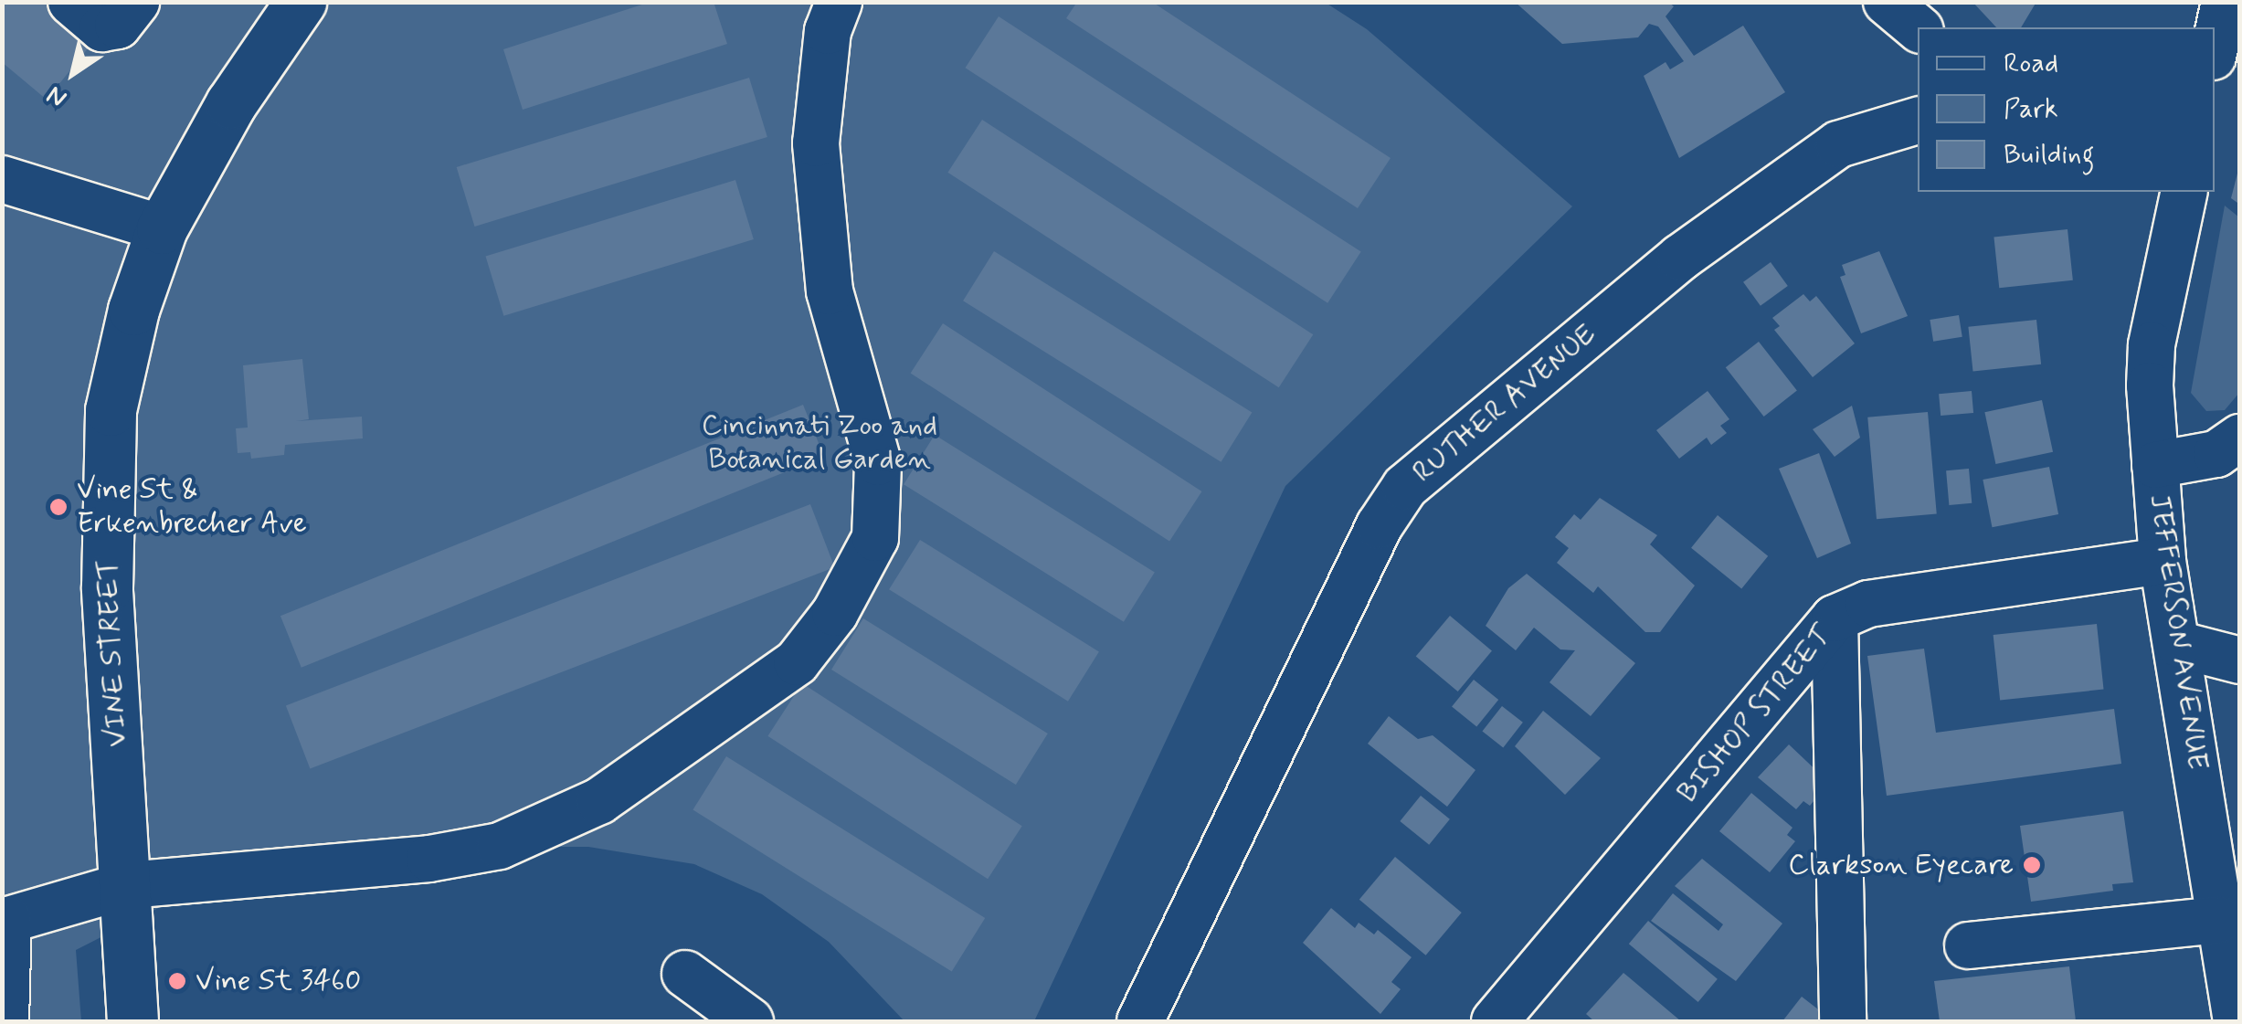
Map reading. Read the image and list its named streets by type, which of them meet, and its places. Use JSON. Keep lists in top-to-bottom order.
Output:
{
  "streets": {
    "main road": ["VINE STREET"],
    "street": ["RUTHER AVENUE", "JEFFERSON AVENUE", "BISHOP STREET"]
  },
  "crossings": [
    ["JEFFERSON AVENUE", "BISHOP STREET"]
  ],
  "parks": ["Cincinnati Zoo and Botanical Garden"],
  "places": ["Vine St & Erkenbrecher Ave", "Clarkson Eyecare", "Vine St 3460"],
  "legend": ["Road", "Park", "Building"],
  "north": "bottom left"
}
